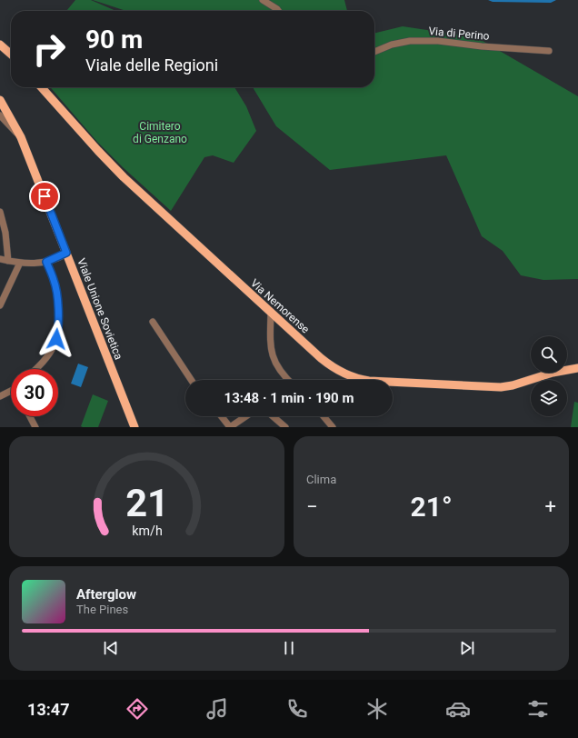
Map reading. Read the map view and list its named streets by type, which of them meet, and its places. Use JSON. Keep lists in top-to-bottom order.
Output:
{
  "streets": {
    "main road": ["Via Nemorense", "Viale Unione Sovietica"],
    "street": ["Via di Perino"]
  },
  "parks": ["Cimitero di Genzano"],
  "page": {
    "turn": ["90 m", "Viale delle Regioni"],
    "limit": "30",
    "trip": "13:48 · 1 min · 190 m",
    "tile": "Clima",
    "heat": ["−", "21°", "+"],
    "song": ["Afterglow", "The Pines"],
    "tabs": "13:47",
    "gauge": ["21", "km/h"]
  }
}
